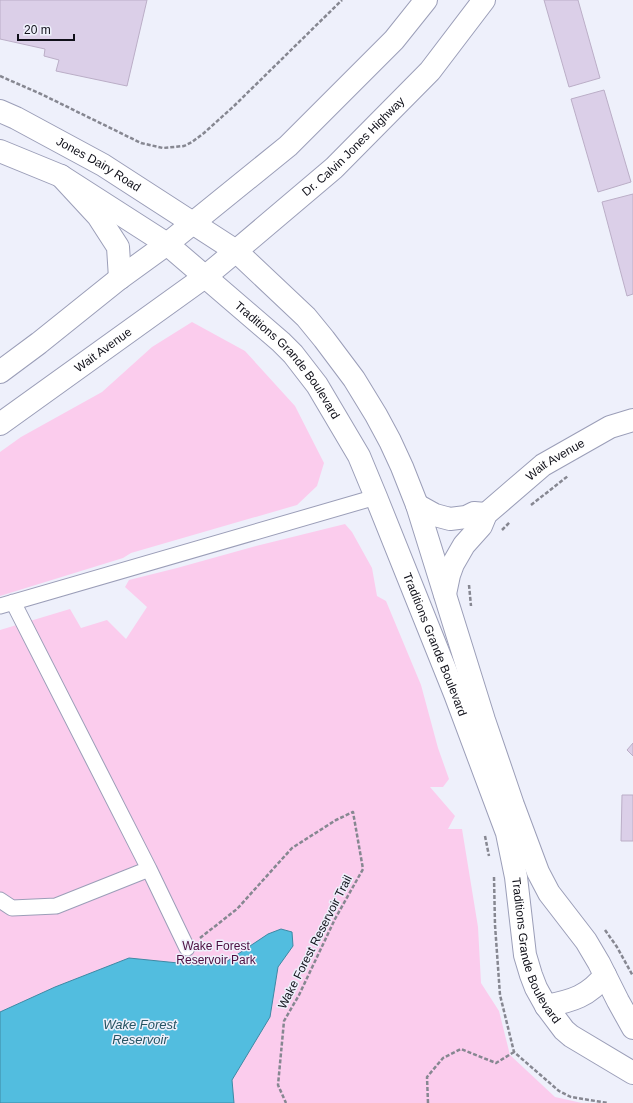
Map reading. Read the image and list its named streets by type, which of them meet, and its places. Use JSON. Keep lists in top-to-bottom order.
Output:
{
  "streets": {
    "main road": [
      "Dr. Calvin Jones Highway",
      "Jones Dairy Road",
      "Wait Avenue",
      "Traditions Grande Boulevard"
    ],
    "path": ["Wake Forest Reservoir Trail"]
  },
  "crossings": [
    ["Dr. Calvin Jones Highway", "Wait Avenue"],
    ["Dr. Calvin Jones Highway", "Traditions Grande Boulevard"],
    ["Jones Dairy Road", "Traditions Grande Boulevard"],
    ["Wait Avenue", "Traditions Grande Boulevard"]
  ],
  "water": ["Wake Forest Reservoir"],
  "parks": ["Wake Forest Reservoir Park"],
  "scale_bar": "20 m"
}
